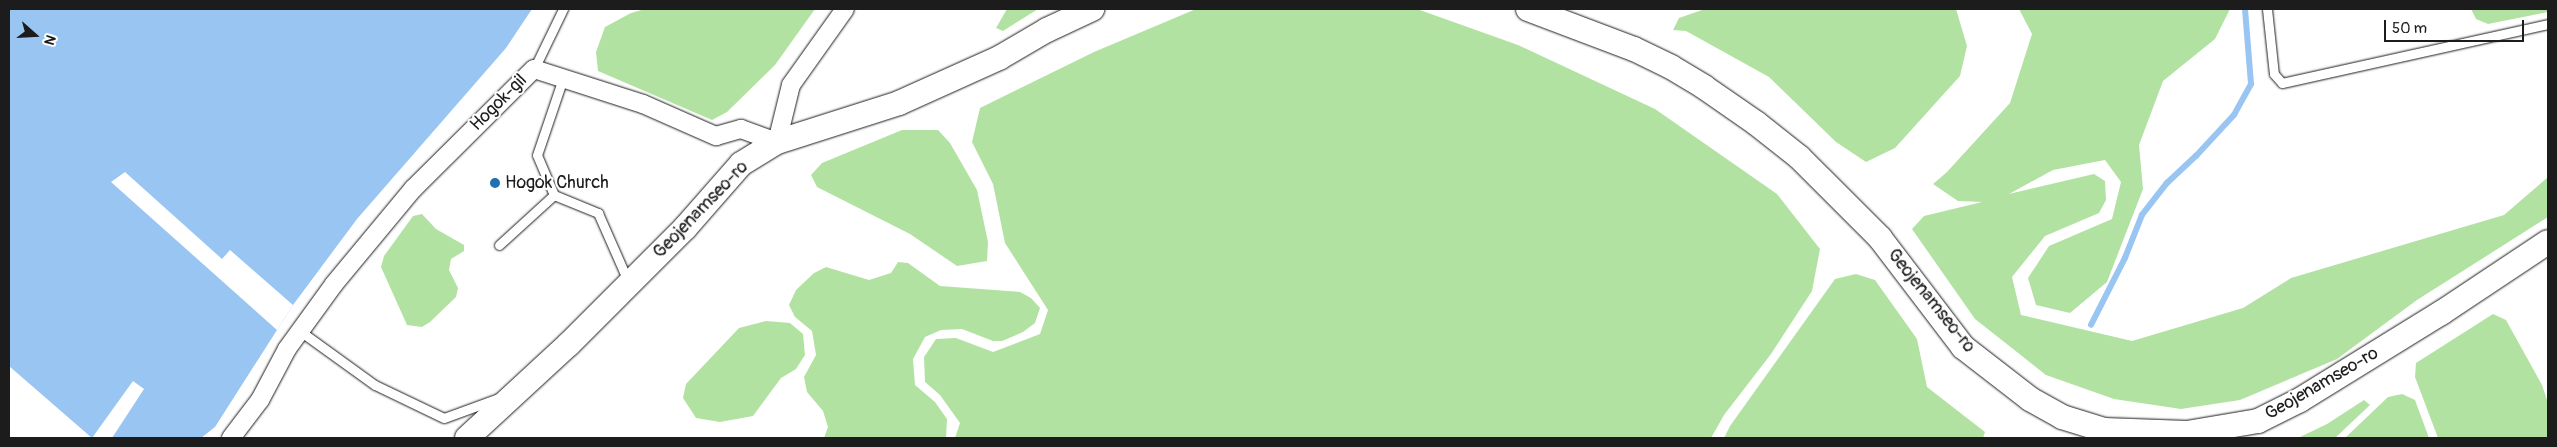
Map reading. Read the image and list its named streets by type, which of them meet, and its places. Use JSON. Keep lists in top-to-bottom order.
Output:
{
  "streets": {
    "main road": ["Geojenamseo-ro"],
    "street": ["Hogok-gil"]
  },
  "crossings": [
    ["Hogok-gil", "Geojenamseo-ro"]
  ],
  "places": ["Hogok Church"],
  "scale_bar": "50 m",
  "north": "right"
}
